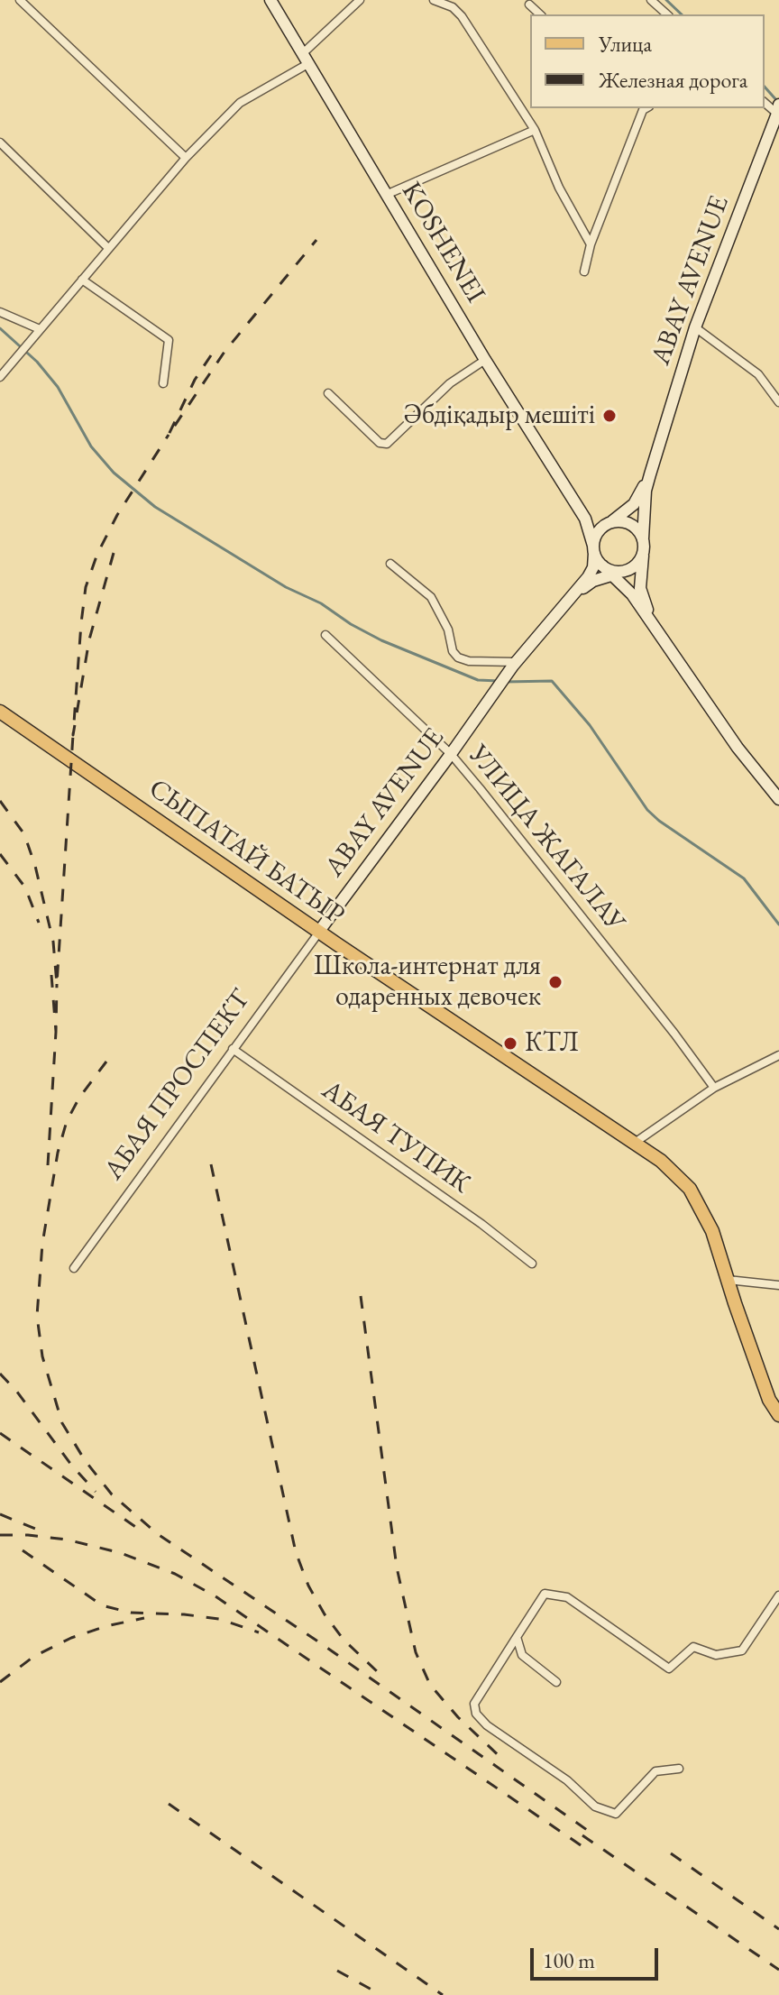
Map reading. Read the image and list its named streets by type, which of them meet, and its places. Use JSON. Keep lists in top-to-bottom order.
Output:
{
  "streets": {
    "main road": ["KOSHENEI", "ABAY AVENUE", "СЫПАТАЙ БАТЫР"],
    "street": ["УЛИЦА ЖАГАЛАУ", "АБАЯ ПРОСПЕКТ", "АБАЯ ТУПИК"]
  },
  "crossings": [
    ["ABAY AVENUE", "УЛИЦА ЖАГАЛАУ"],
    ["ABAY AVENUE", "СЫПАТАЙ БАТЫР"],
    ["ABAY AVENUE", "АБАЯ ПРОСПЕКТ"],
    ["СЫПАТАЙ БАТЫР", "АБАЯ ПРОСПЕКТ"],
    ["АБАЯ ПРОСПЕКТ", "АБАЯ ТУПИК"]
  ],
  "places": ["Әбдіқадыр мешіті", "Школа-интернат для одаренных девочек", "КТЛ"],
  "legend": ["Улица", "Железная дорога"],
  "scale_bar": "100 m"
}
